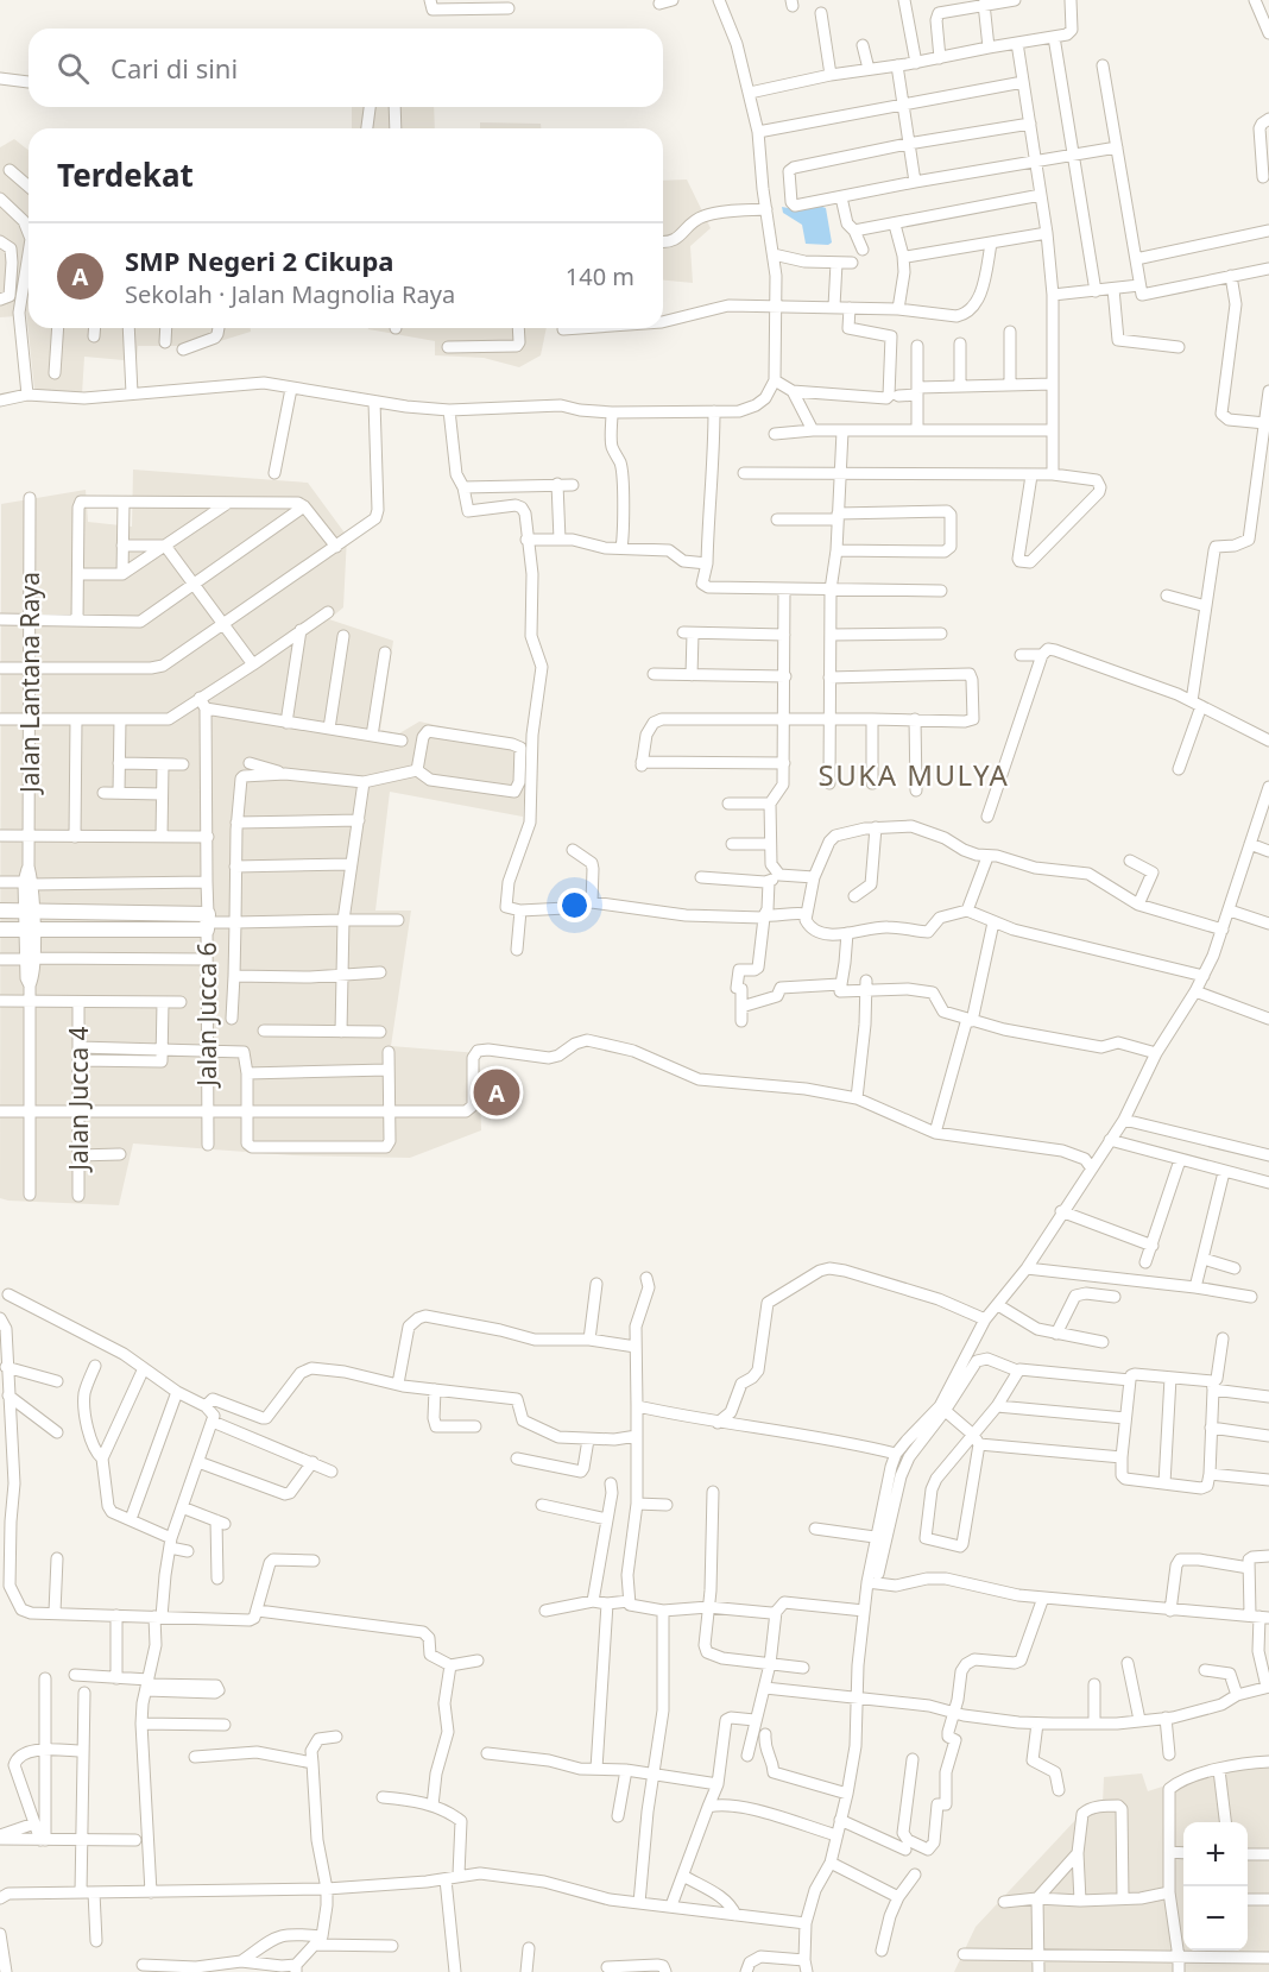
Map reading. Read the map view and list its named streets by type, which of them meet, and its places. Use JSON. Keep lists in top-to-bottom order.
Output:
{
  "streets": {
    "street": ["Jalan Lantana Raya", "Jalan Jucca 6", "Jalan Jucca 4"]
  },
  "districts": ["SUKA MULYA"],
  "page": {
    "search": "Cari di sini",
    "heading": "Terdekat",
    "list": [
      {
        "mark": "A",
        "name": "SMP Negeri 2 Cikupa",
        "note": "Sekolah · Jalan Magnolia Raya",
        "value": "140 m"
      }
    ],
    "pins": "A",
    "map_buttons": ["+", "−"]
  }
}
